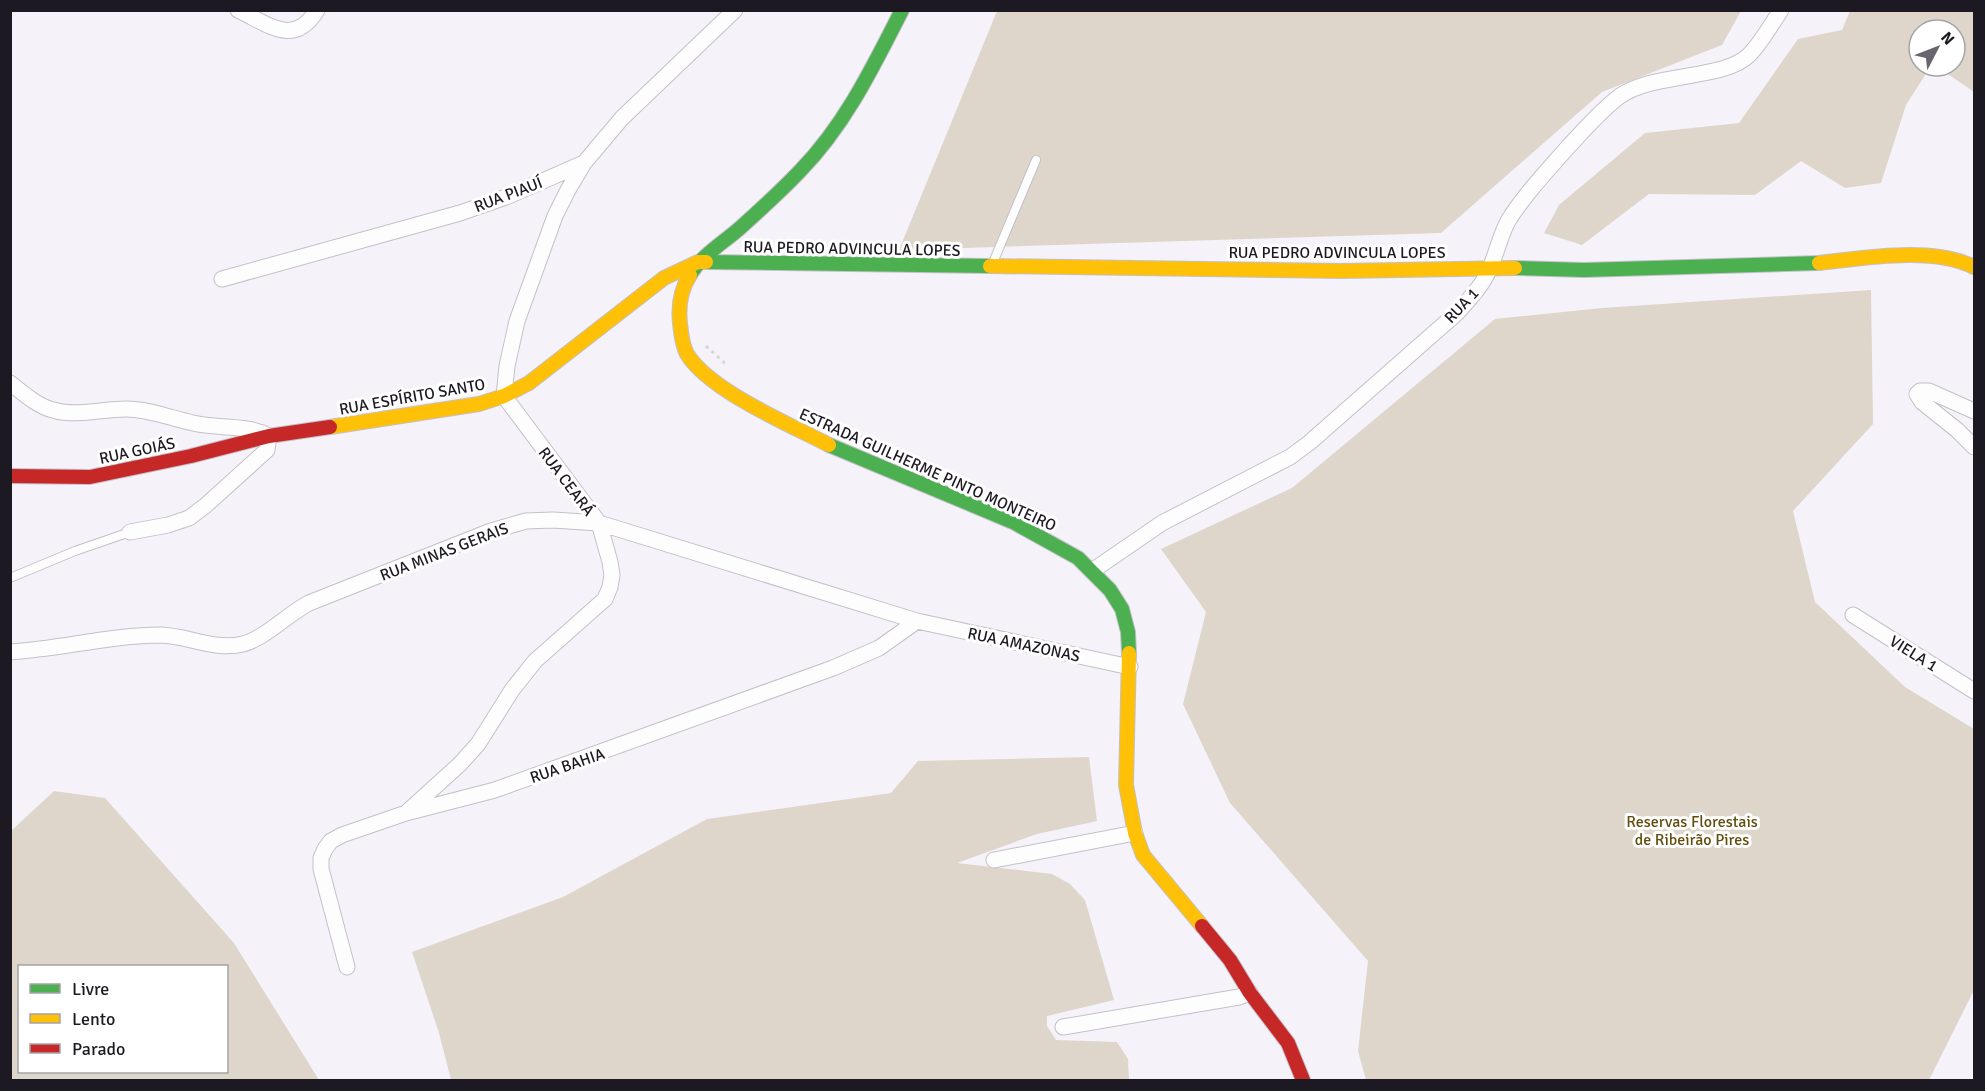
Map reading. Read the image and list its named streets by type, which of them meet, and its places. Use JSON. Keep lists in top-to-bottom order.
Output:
{
  "streets": {
    "street": [
      "RUA PIAUÍ",
      "RUA PEDRO ADVINCULA LOPES",
      "RUA 1",
      "RUA ESPÍRITO SANTO",
      "RUA GOIÁS",
      "ESTRADA GUILHERME PINTO MONTEIRO",
      "RUA CEARÁ",
      "RUA MINAS GERAIS",
      "RUA AMAZONAS",
      "VIELA 1",
      "RUA BAHIA"
    ]
  },
  "crossings": [
    ["RUA PEDRO ADVINCULA LOPES", "RUA 1"],
    ["RUA PEDRO ADVINCULA LOPES", "RUA ESPÍRITO SANTO"],
    ["RUA PEDRO ADVINCULA LOPES", "ESTRADA GUILHERME PINTO MONTEIRO"],
    ["RUA 1", "ESTRADA GUILHERME PINTO MONTEIRO"],
    ["RUA ESPÍRITO SANTO", "RUA GOIÁS"],
    ["RUA ESPÍRITO SANTO", "ESTRADA GUILHERME PINTO MONTEIRO"],
    ["RUA ESPÍRITO SANTO", "RUA CEARÁ"],
    ["ESTRADA GUILHERME PINTO MONTEIRO", "RUA AMAZONAS"],
    ["RUA CEARÁ", "RUA MINAS GERAIS"],
    ["RUA CEARÁ", "RUA BAHIA"],
    ["RUA MINAS GERAIS", "RUA AMAZONAS"],
    ["RUA MINAS GERAIS", "RUA BAHIA"],
    ["RUA AMAZONAS", "RUA BAHIA"]
  ],
  "parks": ["Reservas Florestais de Ribeirão Pires"],
  "legend": ["Livre", "Lento", "Parado"],
  "north": "top right"
}
